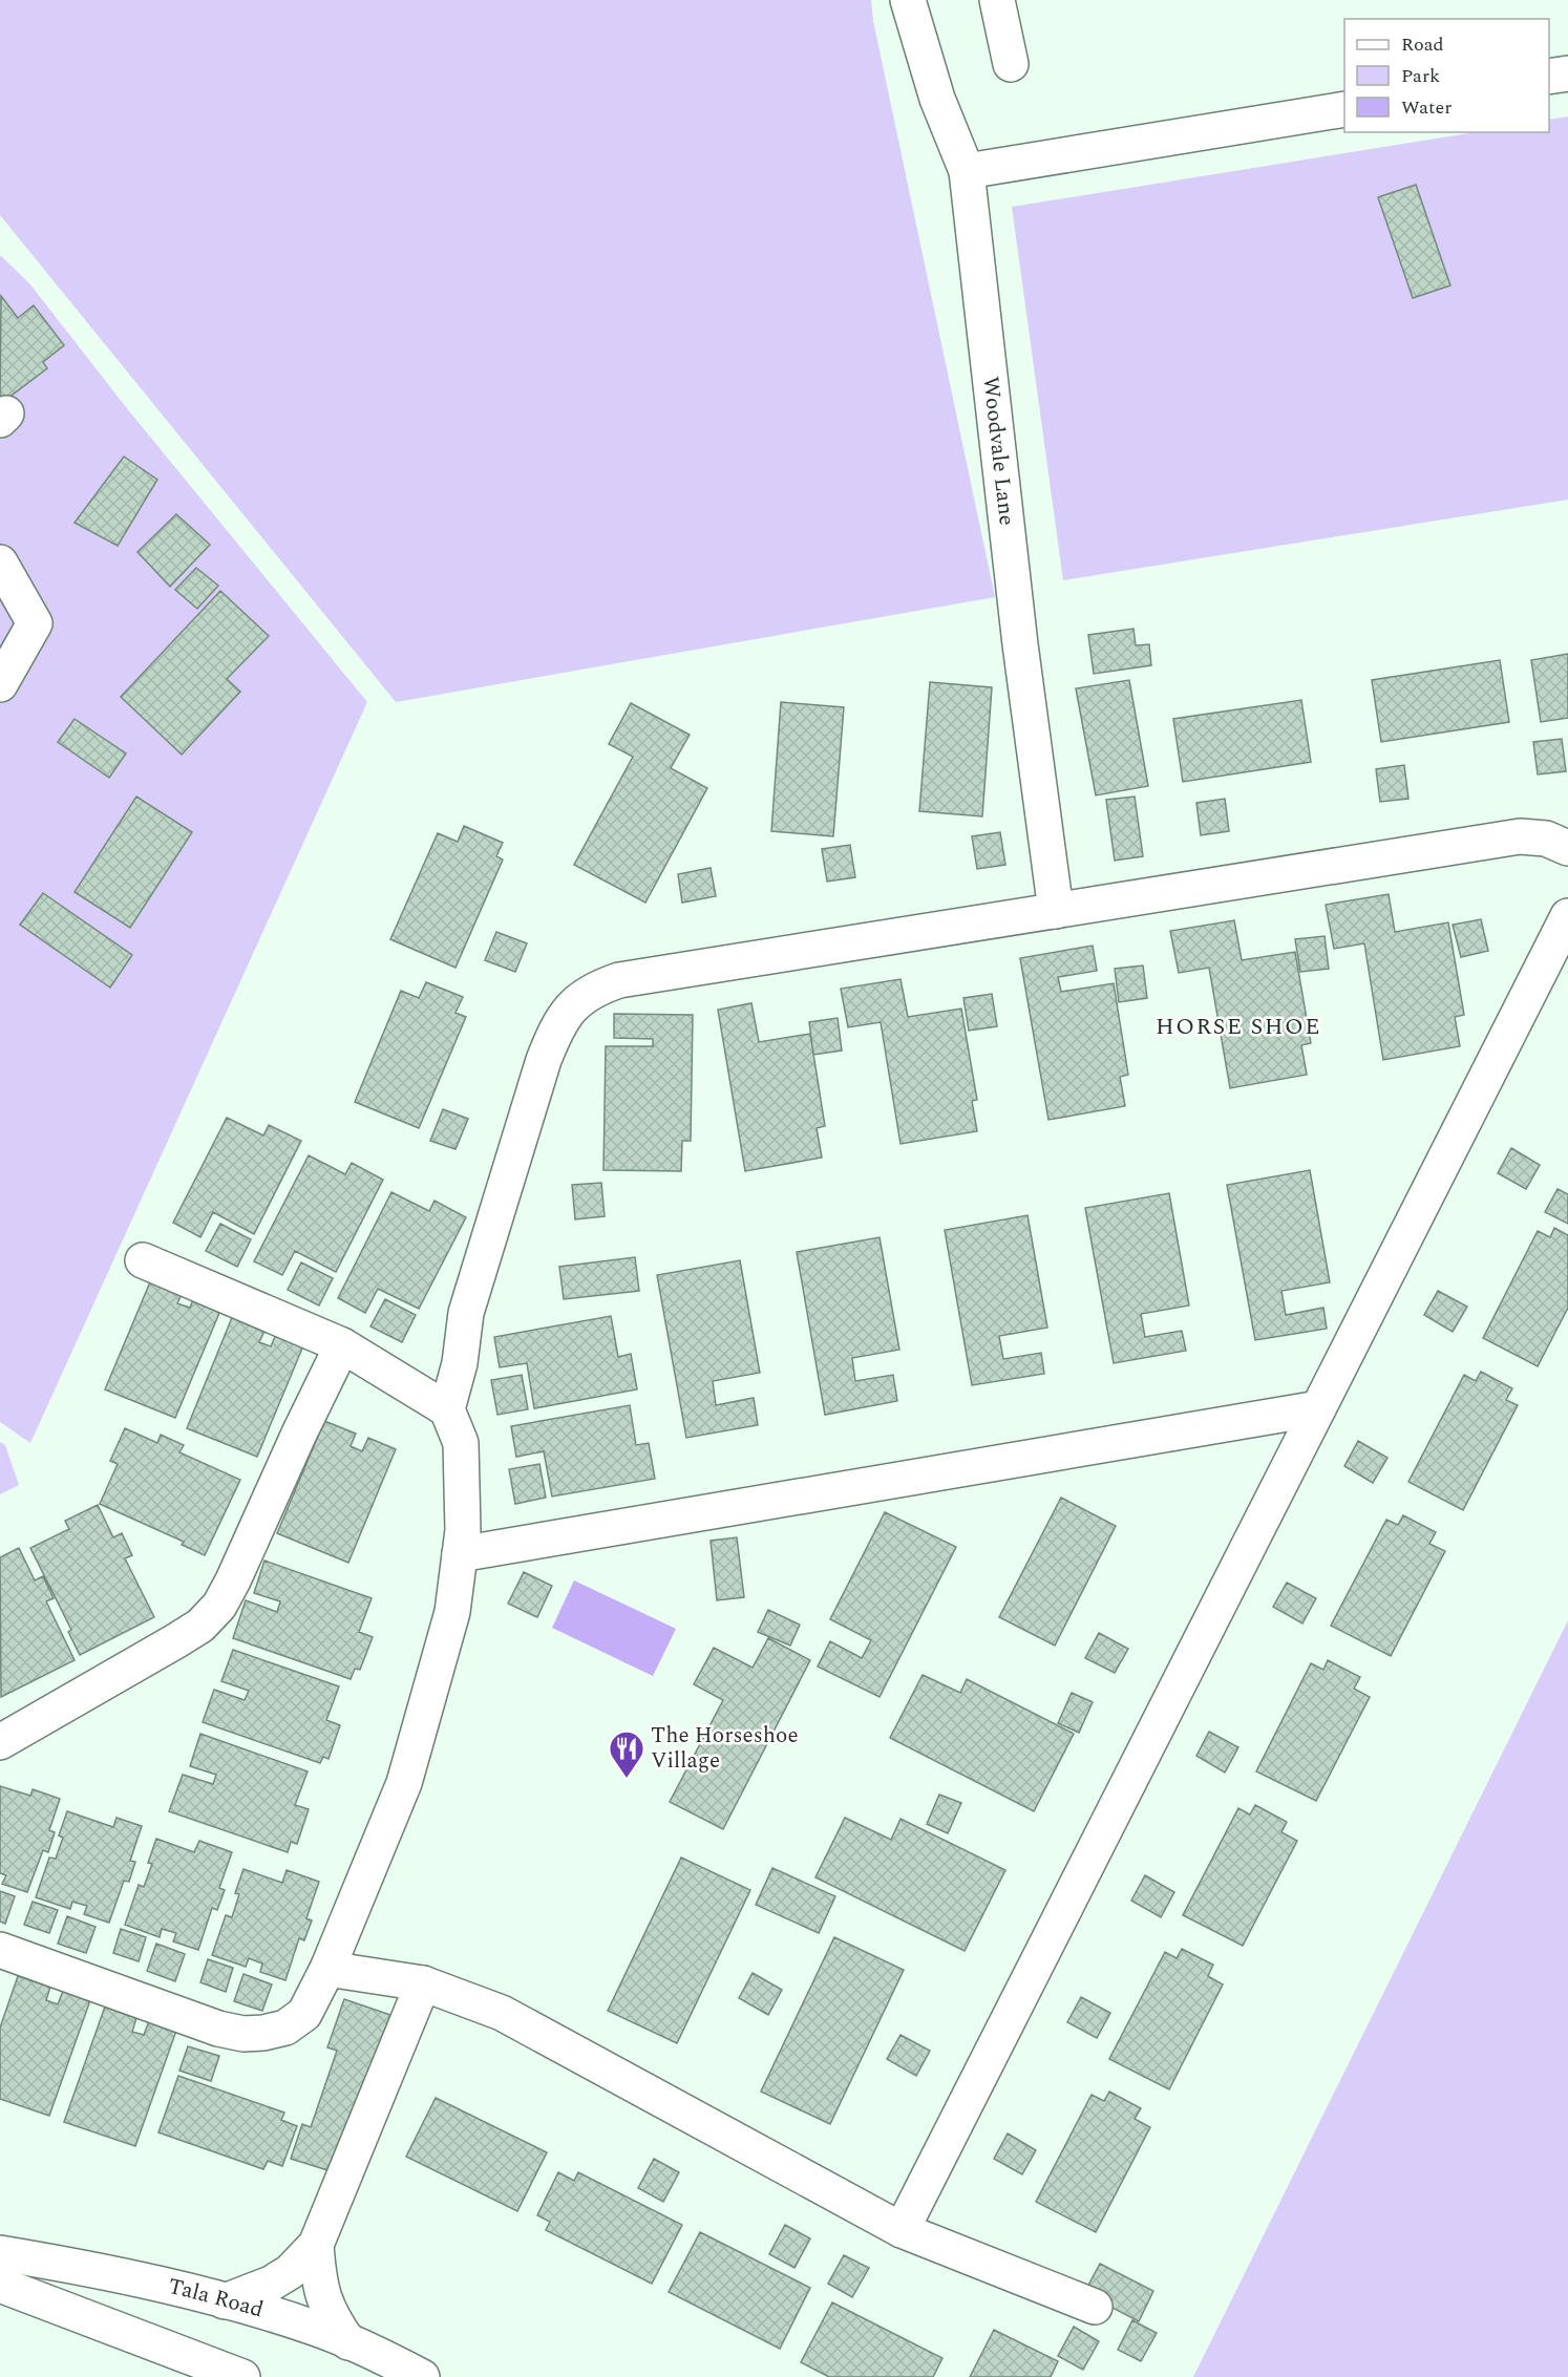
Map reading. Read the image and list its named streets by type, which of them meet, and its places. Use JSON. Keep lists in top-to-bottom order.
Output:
{
  "streets": {
    "street": ["Woodvale Lane", "Tala Road"]
  },
  "districts": ["HORSE SHOE"],
  "places": {
    "restaurant": ["The Horseshoe Village"]
  },
  "legend": ["Road", "Park", "Water"]
}
